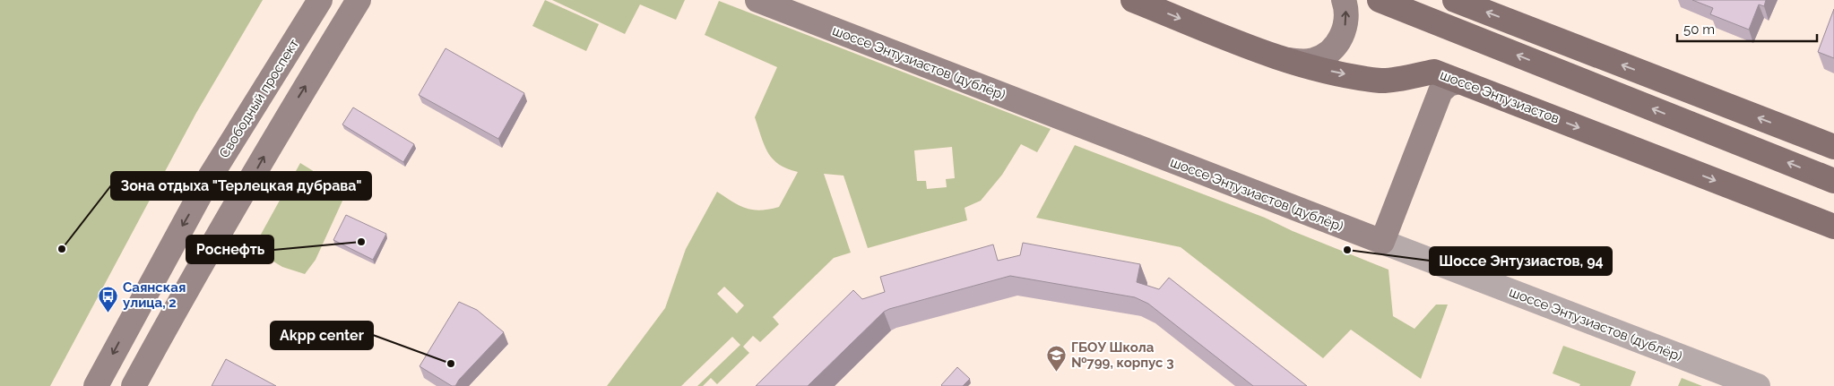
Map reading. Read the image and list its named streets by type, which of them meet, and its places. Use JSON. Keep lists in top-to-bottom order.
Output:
{
  "streets": {
    "main road": ["шоссе Энтузиастов (дублёр)", "шоссе Энтузиастов", "Свободный проспект"]
  },
  "places": {
    "other": [
      "Роснефть",
      "Зона отдыха \"Терлецкая дубрава\"",
      "Шоссе Энтузиастов, 94",
      "Akpp center"
    ],
    "bus stop": ["Саянская улица, 2"],
    "school or university": ["ГБОУ Школа №799, корпус 3"]
  },
  "scale_bar": "50 m"
}
